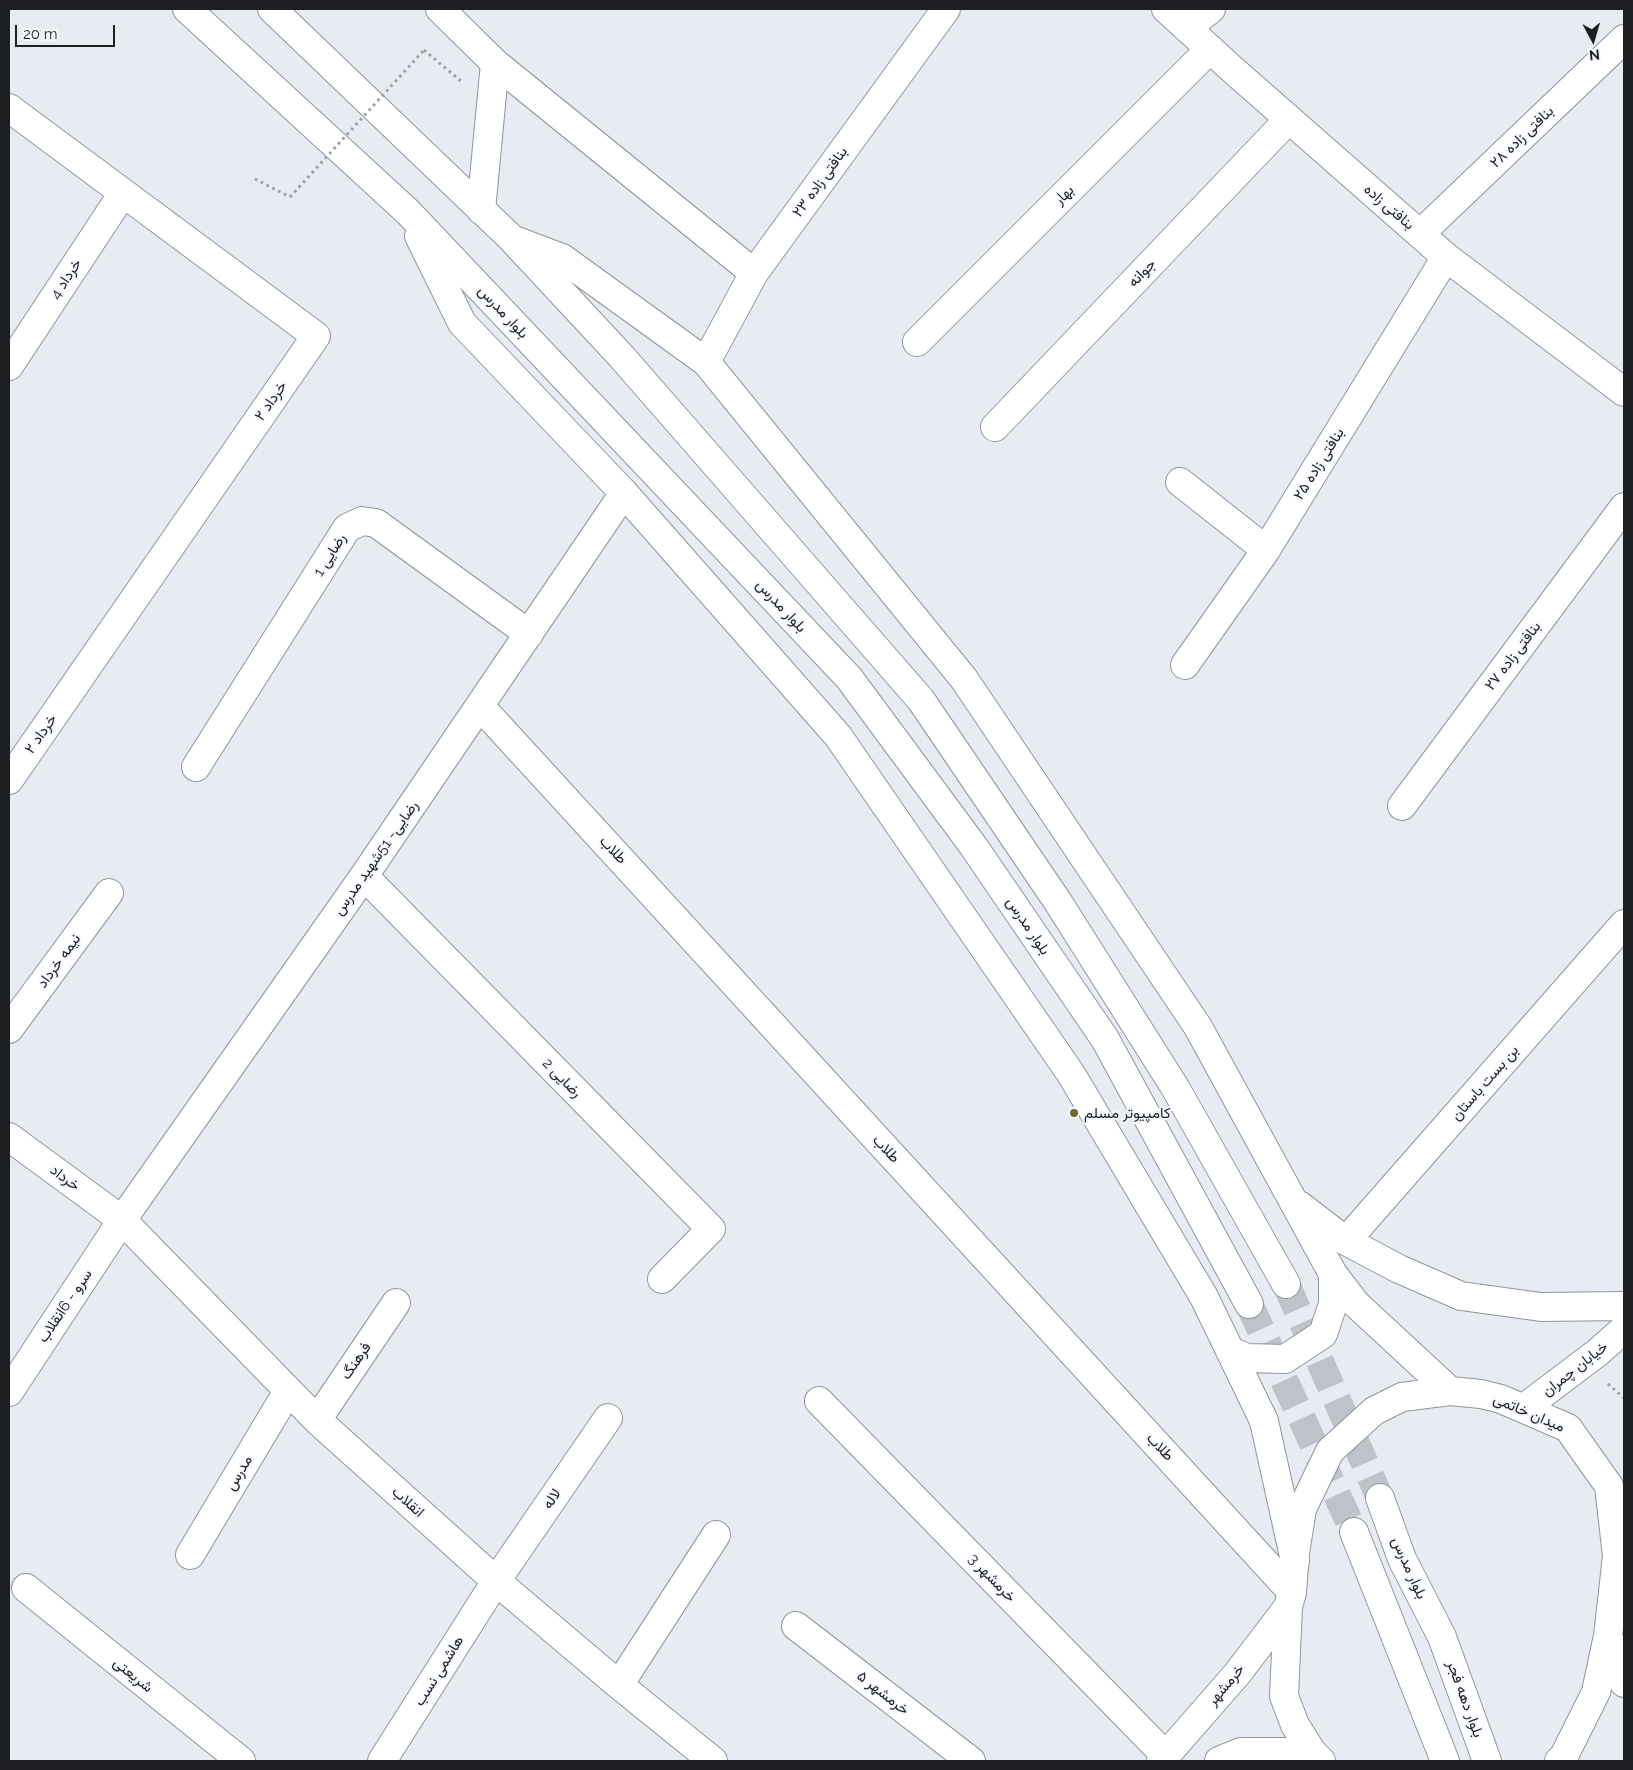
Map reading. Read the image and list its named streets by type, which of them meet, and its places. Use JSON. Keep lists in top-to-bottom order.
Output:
{
  "streets": {
    "street": [
      "بنافتی زاده ۲۸",
      "بنافتی زاده ۲۳",
      "بهار",
      "بنافتی زاده",
      "جوانه",
      "خرداد 4",
      "بلوار مدرس",
      "خرداد ۲",
      "بنافتی زاده ۲۵",
      "رضایی 1",
      "بنافتی زاده ۲۷",
      "طلاب",
      "رضایی- 51شهید مدرس",
      "نیمه خرداد",
      "رضایی 2",
      "بن بست باستان",
      "خرداد",
      "سرو - 6انقلاب",
      "فرهنگ",
      "خیابان چمران",
      "میدان خاتمی",
      "مدرس",
      "لاله",
      "انقلاب",
      "خرمشهر 3",
      "هاشمی نسب",
      "شریعتی",
      "خرمشهر",
      "خرمشهر ۵",
      "بلوار دهه فجر"
    ]
  },
  "crossings": [
    ["بنافتی زاده ۲۸", "بنافتی زاده"],
    ["بهار", "بنافتی زاده"],
    ["بنافتی زاده", "جوانه"],
    ["بنافتی زاده", "بنافتی زاده ۲۵"],
    ["خرداد 4", "خرداد ۲"],
    ["بلوار مدرس", "بلوار دهه فجر"],
    ["رضایی 1", "رضایی- 51شهید مدرس"],
    ["طلاب", "رضایی- 51شهید مدرس"],
    ["طلاب", "میدان خاتمی"],
    ["طلاب", "خرمشهر"],
    ["رضایی- 51شهید مدرس", "رضایی 2"],
    ["رضایی- 51شهید مدرس", "خرداد"],
    ["رضایی- 51شهید مدرس", "سرو - 6انقلاب"],
    ["رضایی- 51شهید مدرس", "انقلاب"],
    ["خرداد", "سرو - 6انقلاب"],
    ["خرداد", "انقلاب"],
    ["سرو - 6انقلاب", "انقلاب"],
    ["فرهنگ", "انقلاب"],
    ["خیابان چمران", "میدان خاتمی"],
    ["میدان خاتمی", "خرمشهر"],
    ["مدرس", "انقلاب"],
    ["لاله", "انقلاب"],
    ["لاله", "هاشمی نسب"],
    ["انقلاب", "هاشمی نسب"],
    ["خرمشهر 3", "خرمشهر"]
  ],
  "places": ["کامپیوتر مسلم"],
  "scale_bar": "20 m",
  "north": "bottom"
}
